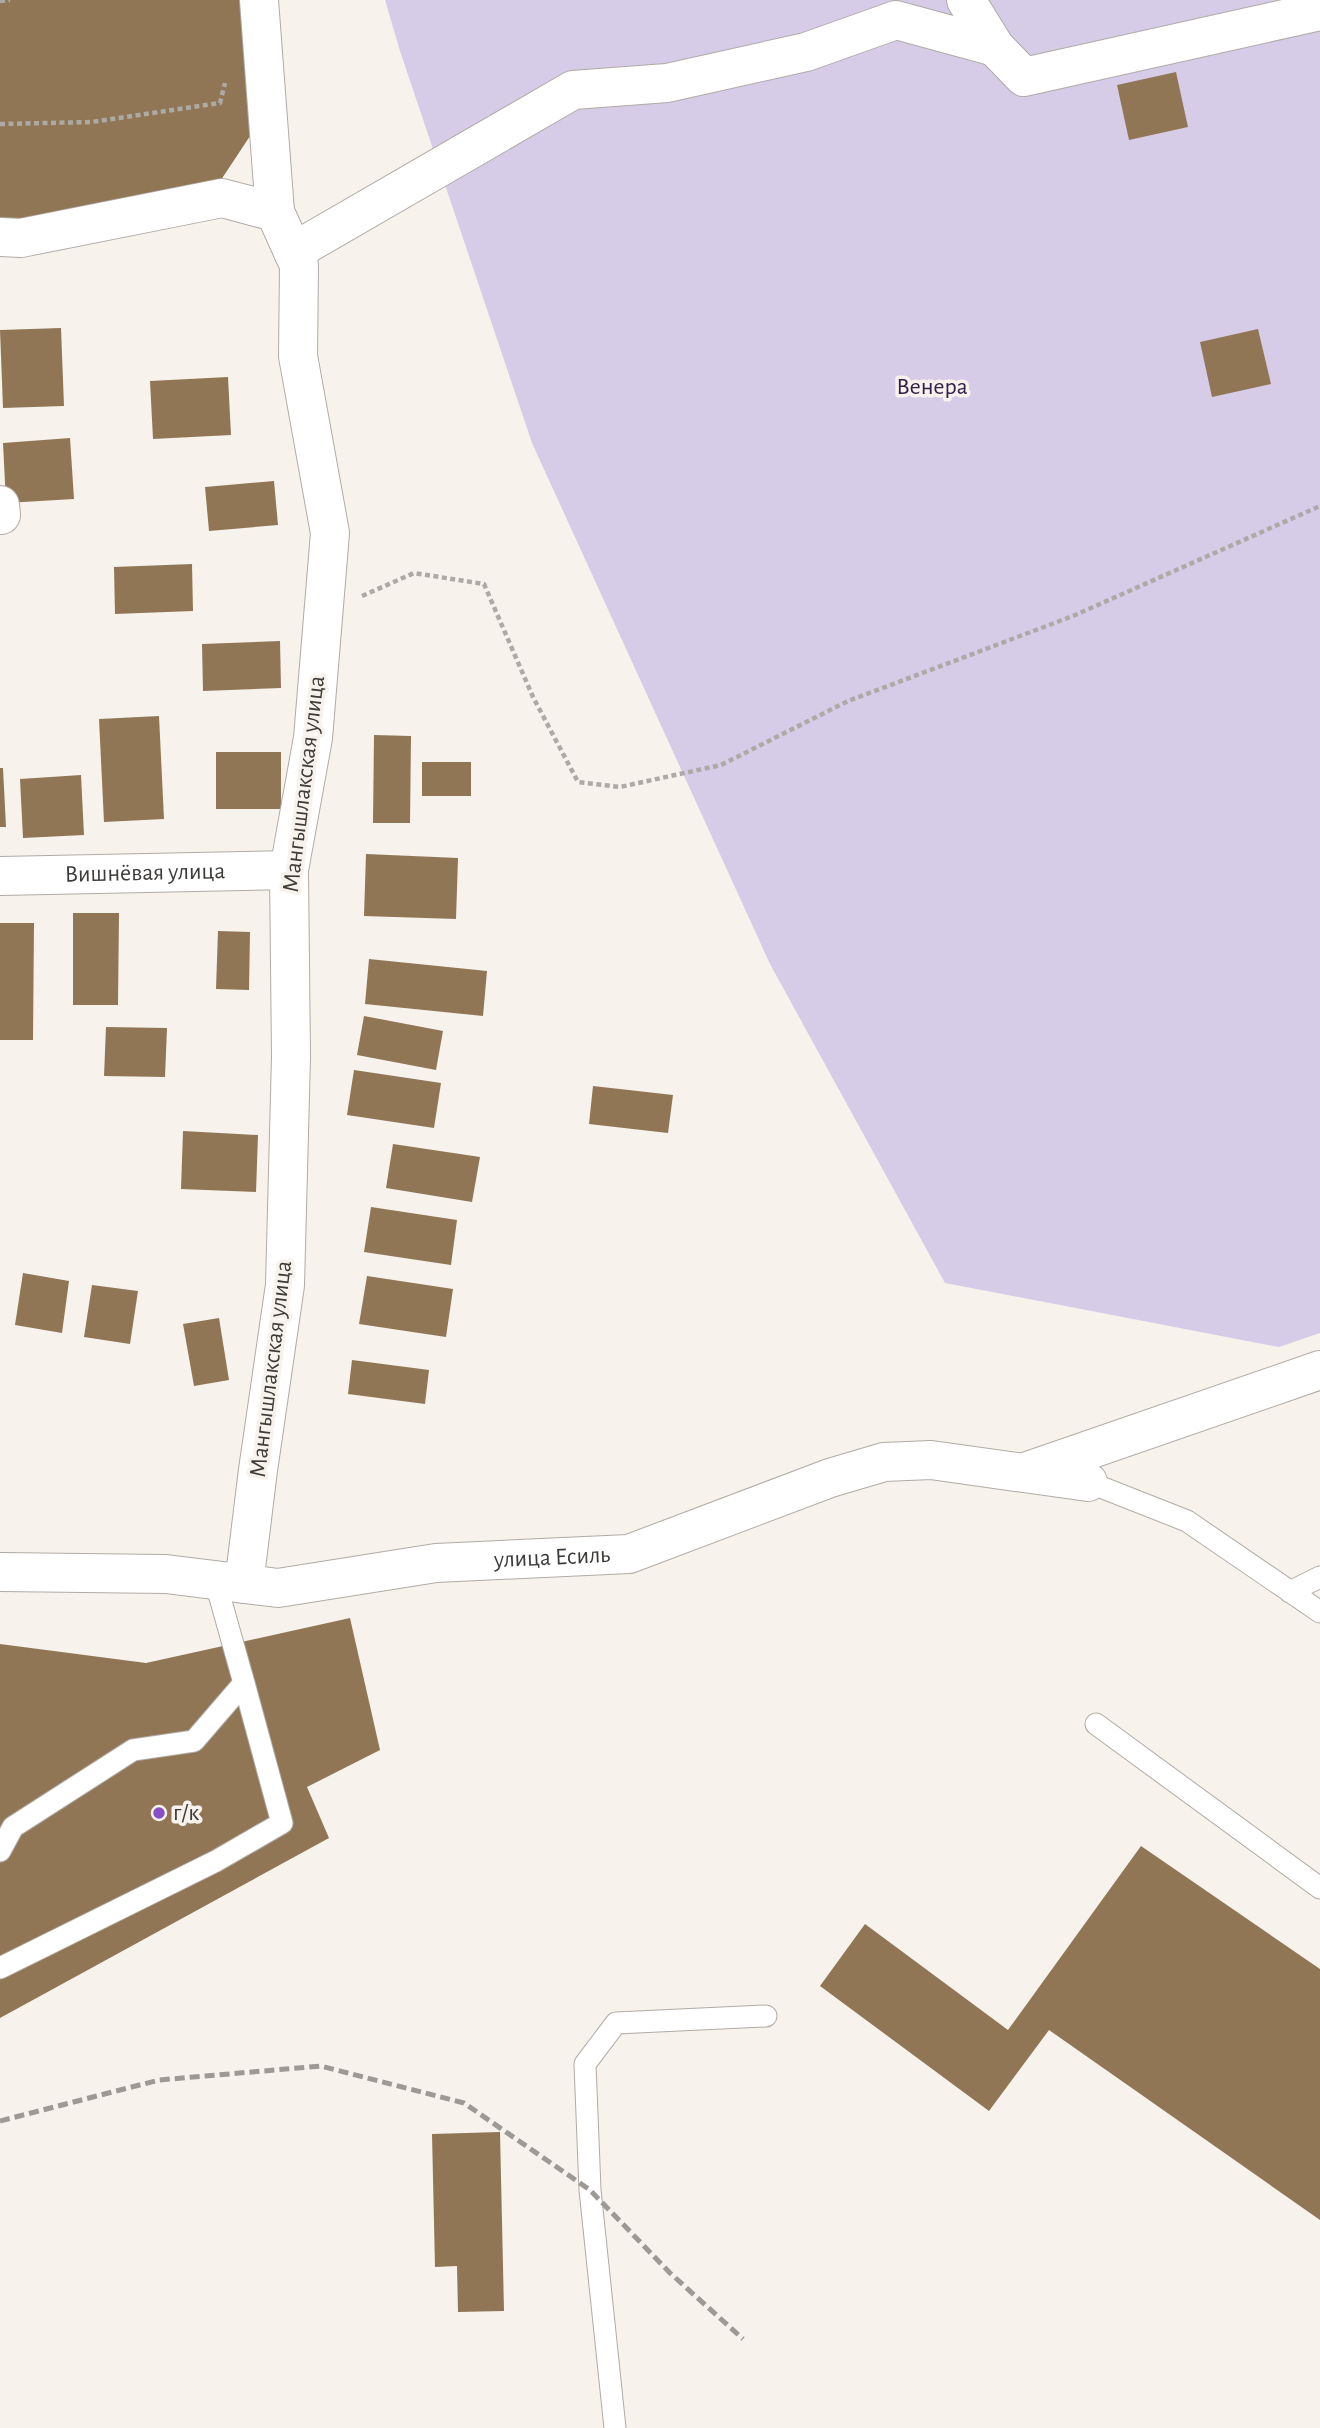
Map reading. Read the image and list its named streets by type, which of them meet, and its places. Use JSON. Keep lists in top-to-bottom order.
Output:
{
  "streets": {
    "street": ["Мангышлакская улица", "Вишнёвая улица", "улица Есиль"]
  },
  "crossings": [
    ["Мангышлакская улица", "Вишнёвая улица"],
    ["Мангышлакская улица", "улица Есиль"]
  ],
  "parks": ["Венера"],
  "places": ["г/к"]
}
